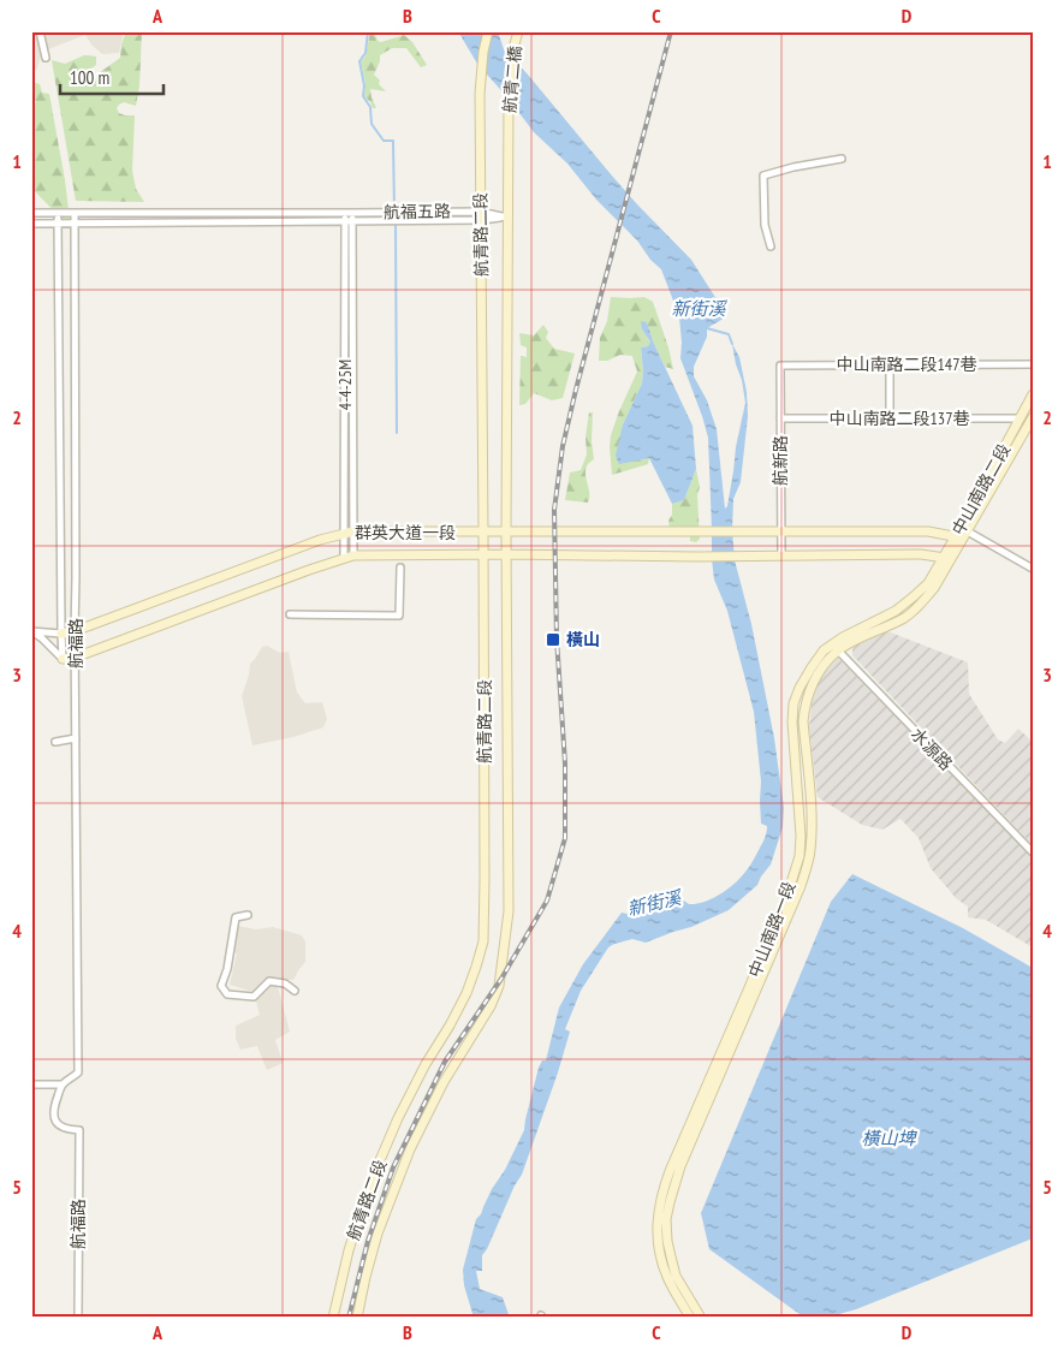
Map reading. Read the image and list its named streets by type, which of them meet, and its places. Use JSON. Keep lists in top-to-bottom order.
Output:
{
  "streets": {
    "street": [
      "航青二橋",
      "航福五路",
      "航青路二段",
      "中山南路二段147巷",
      "4-4-25M",
      "中山南路二段137巷",
      "航新路",
      "中山南路二段",
      "群英大道一段",
      "航福路",
      "水源路",
      "中山南路一段"
    ]
  },
  "crossings": [
    ["航青二橋", "航青路二段"],
    ["航福五路", "航青路二段"],
    ["航福五路", "4-4-25M"],
    ["航福五路", "航福路"],
    ["航青路二段", "群英大道一段"],
    ["中山南路二段147巷", "航新路"],
    ["4-4-25M", "群英大道一段"],
    ["中山南路二段137巷", "航新路"],
    ["中山南路二段137巷", "中山南路二段"],
    ["航新路", "群英大道一段"],
    ["中山南路二段", "中山南路一段"],
    ["群英大道一段", "航福路"],
    ["水源路", "中山南路一段"]
  ],
  "water": ["新街溪", "橫山埤"],
  "places": {
    "transit": ["橫山"]
  },
  "scale_bar": "100 m",
  "grid": {
    "columns": [
      "A",
      "B",
      "C",
      "D"
    ],
    "rows": [
      "1",
      "2",
      "3",
      "4",
      "5"
    ]
  }
}
